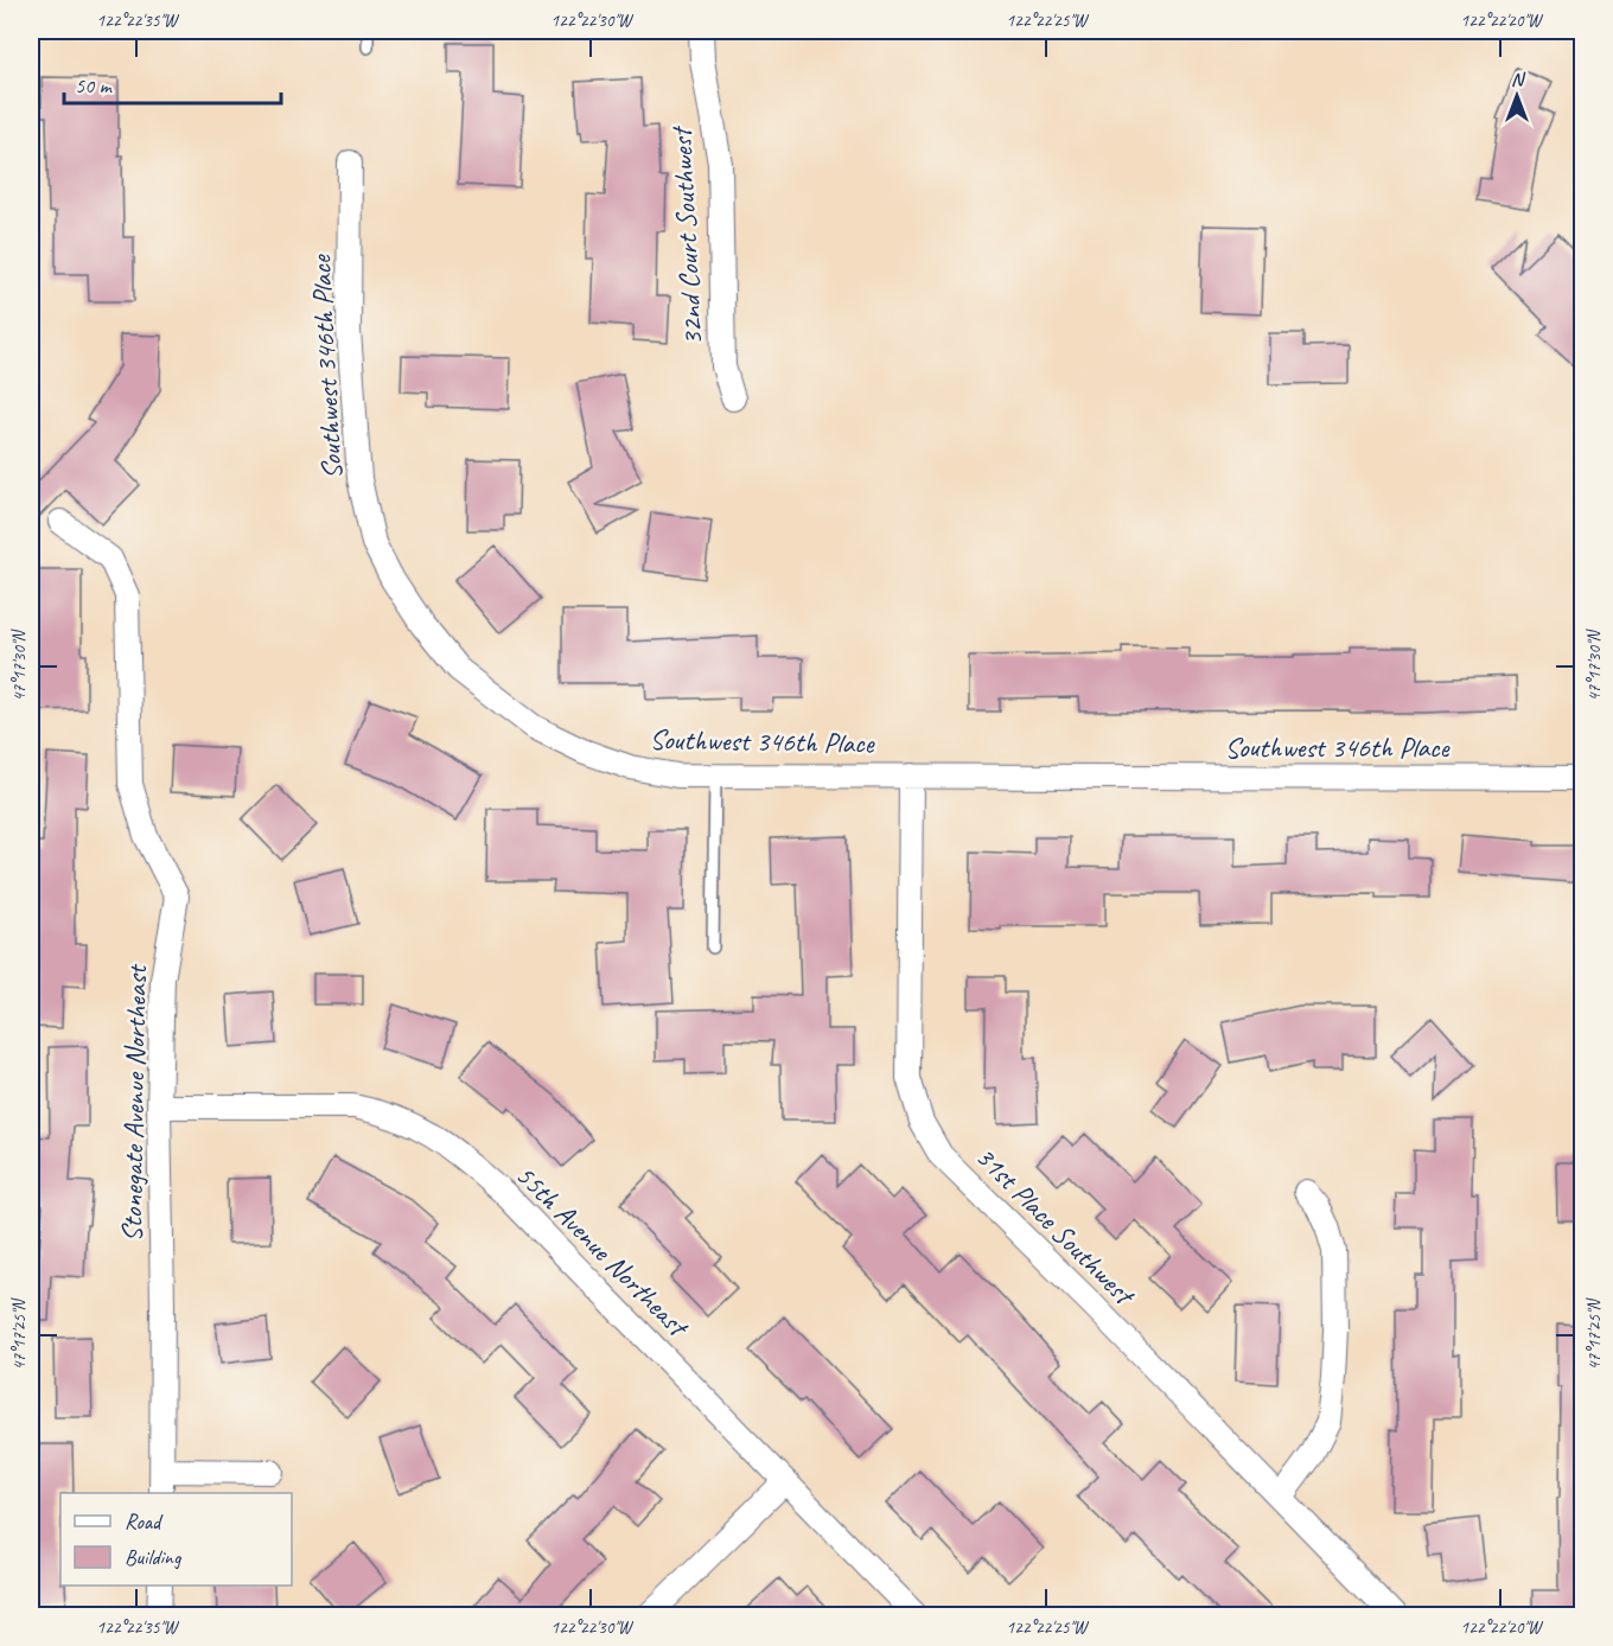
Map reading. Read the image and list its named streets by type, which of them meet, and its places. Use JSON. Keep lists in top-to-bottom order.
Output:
{
  "streets": {
    "street": [
      "32nd Court Southwest",
      "Southwest 346th Place",
      "Stonegate Avenue Northeast",
      "31st Place Southwest",
      "55th Avenue Northeast"
    ]
  },
  "crossings": [
    ["Southwest 346th Place", "31st Place Southwest"],
    ["Stonegate Avenue Northeast", "55th Avenue Northeast"]
  ],
  "legend": ["Road", "Building"],
  "scale_bar": "50 m",
  "north": "top",
  "coordinates": [
    "122°22'35\"W",
    "122°22'30\"W",
    "122°22'25\"W",
    "122°22'20\"W",
    "47°17'30\"N",
    "47°17'25\"N"
  ]
}
